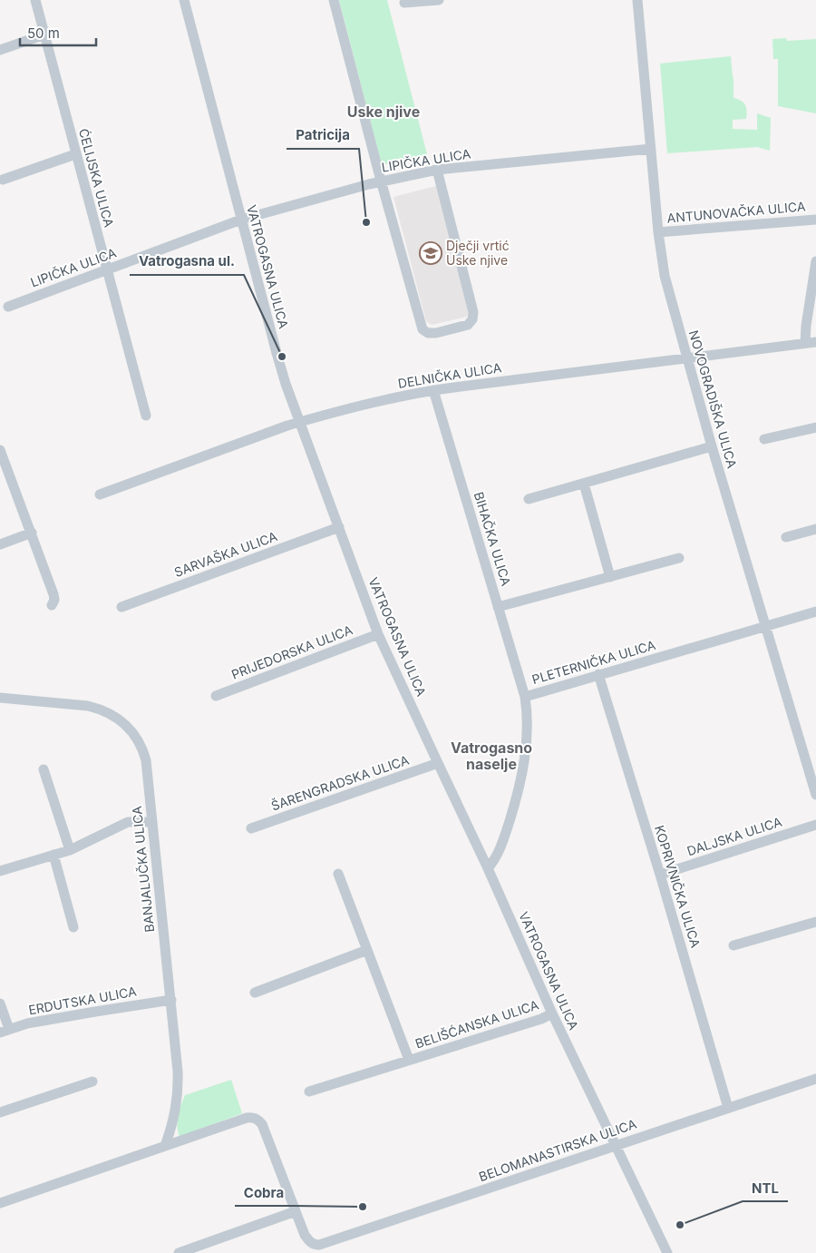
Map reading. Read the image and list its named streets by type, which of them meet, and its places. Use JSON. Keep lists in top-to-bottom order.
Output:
{
  "streets": {
    "street": [
      "LIPIČKA ULICA",
      "ĆELIJSKA ULICA",
      "ANTUNOVAČKA ULICA",
      "VATROGASNA ULICA",
      "DELNIČKA ULICA",
      "NOVOGRADIŠKA ULICA",
      "BIHAČKA ULICA",
      "SARVAŠKA ULICA",
      "PRIJEDORSKA ULICA",
      "PLETERNIČKA ULICA",
      "ŠARENGRADSKA ULICA",
      "DALJSKA ULICA",
      "BANJALUČKA ULICA",
      "KOPRIVNIČKA ULICA",
      "ERDUTSKA ULICA",
      "BELIŠĆANSKA ULICA",
      "BELOMANASTIRSKA ULICA"
    ]
  },
  "crossings": [
    ["LIPIČKA ULICA", "ĆELIJSKA ULICA"],
    ["LIPIČKA ULICA", "VATROGASNA ULICA"],
    ["LIPIČKA ULICA", "NOVOGRADIŠKA ULICA"],
    ["ANTUNOVAČKA ULICA", "NOVOGRADIŠKA ULICA"],
    ["VATROGASNA ULICA", "DELNIČKA ULICA"],
    ["VATROGASNA ULICA", "SARVAŠKA ULICA"],
    ["VATROGASNA ULICA", "PRIJEDORSKA ULICA"],
    ["VATROGASNA ULICA", "PLETERNIČKA ULICA"],
    ["VATROGASNA ULICA", "ŠARENGRADSKA ULICA"],
    ["VATROGASNA ULICA", "BELIŠĆANSKA ULICA"],
    ["VATROGASNA ULICA", "BELOMANASTIRSKA ULICA"],
    ["DELNIČKA ULICA", "NOVOGRADIŠKA ULICA"],
    ["DELNIČKA ULICA", "BIHAČKA ULICA"],
    ["NOVOGRADIŠKA ULICA", "PLETERNIČKA ULICA"],
    ["BIHAČKA ULICA", "PLETERNIČKA ULICA"],
    ["PLETERNIČKA ULICA", "KOPRIVNIČKA ULICA"],
    ["DALJSKA ULICA", "KOPRIVNIČKA ULICA"],
    ["BANJALUČKA ULICA", "ERDUTSKA ULICA"],
    ["KOPRIVNIČKA ULICA", "BELOMANASTIRSKA ULICA"]
  ],
  "districts": ["Uske njive", "Vatrogasno naselje"],
  "places": {
    "other": [
      "Patricija",
      "Vatrogasna ul.",
      "Cobra",
      "NTL"
    ],
    "school or university": ["Dječji vrtić Uske njive"]
  },
  "scale_bar": "50 m"
}
